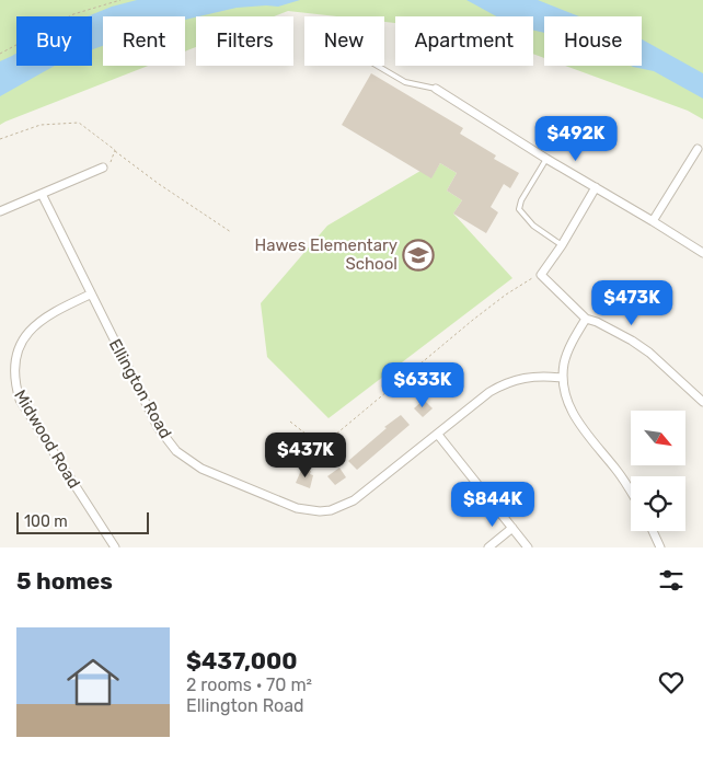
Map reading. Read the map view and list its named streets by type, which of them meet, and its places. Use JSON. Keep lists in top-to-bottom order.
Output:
{
  "streets": {
    "street": ["Ellington Road", "Midwood Road"]
  },
  "crossings": [
    ["Ellington Road", "Midwood Road"]
  ],
  "places": {
    "school or university": ["Hawes Elementary School"]
  },
  "scale_bar": "100 m",
  "north": "bottom right",
  "page": {
    "chip": [
      "Buy",
      "Rent",
      "Filters",
      "New",
      "Apartment",
      "House"
    ],
    "price": [
      "$492K",
      "$473K",
      "$633K",
      "$437K",
      "$844K"
    ],
    "scale": "100 m",
    "heading": "5 homes",
    "list": [
      {
        "name": "$437,000",
        "note": "2 rooms · 70 m² · Ellington Road"
      }
    ]
  }
}
